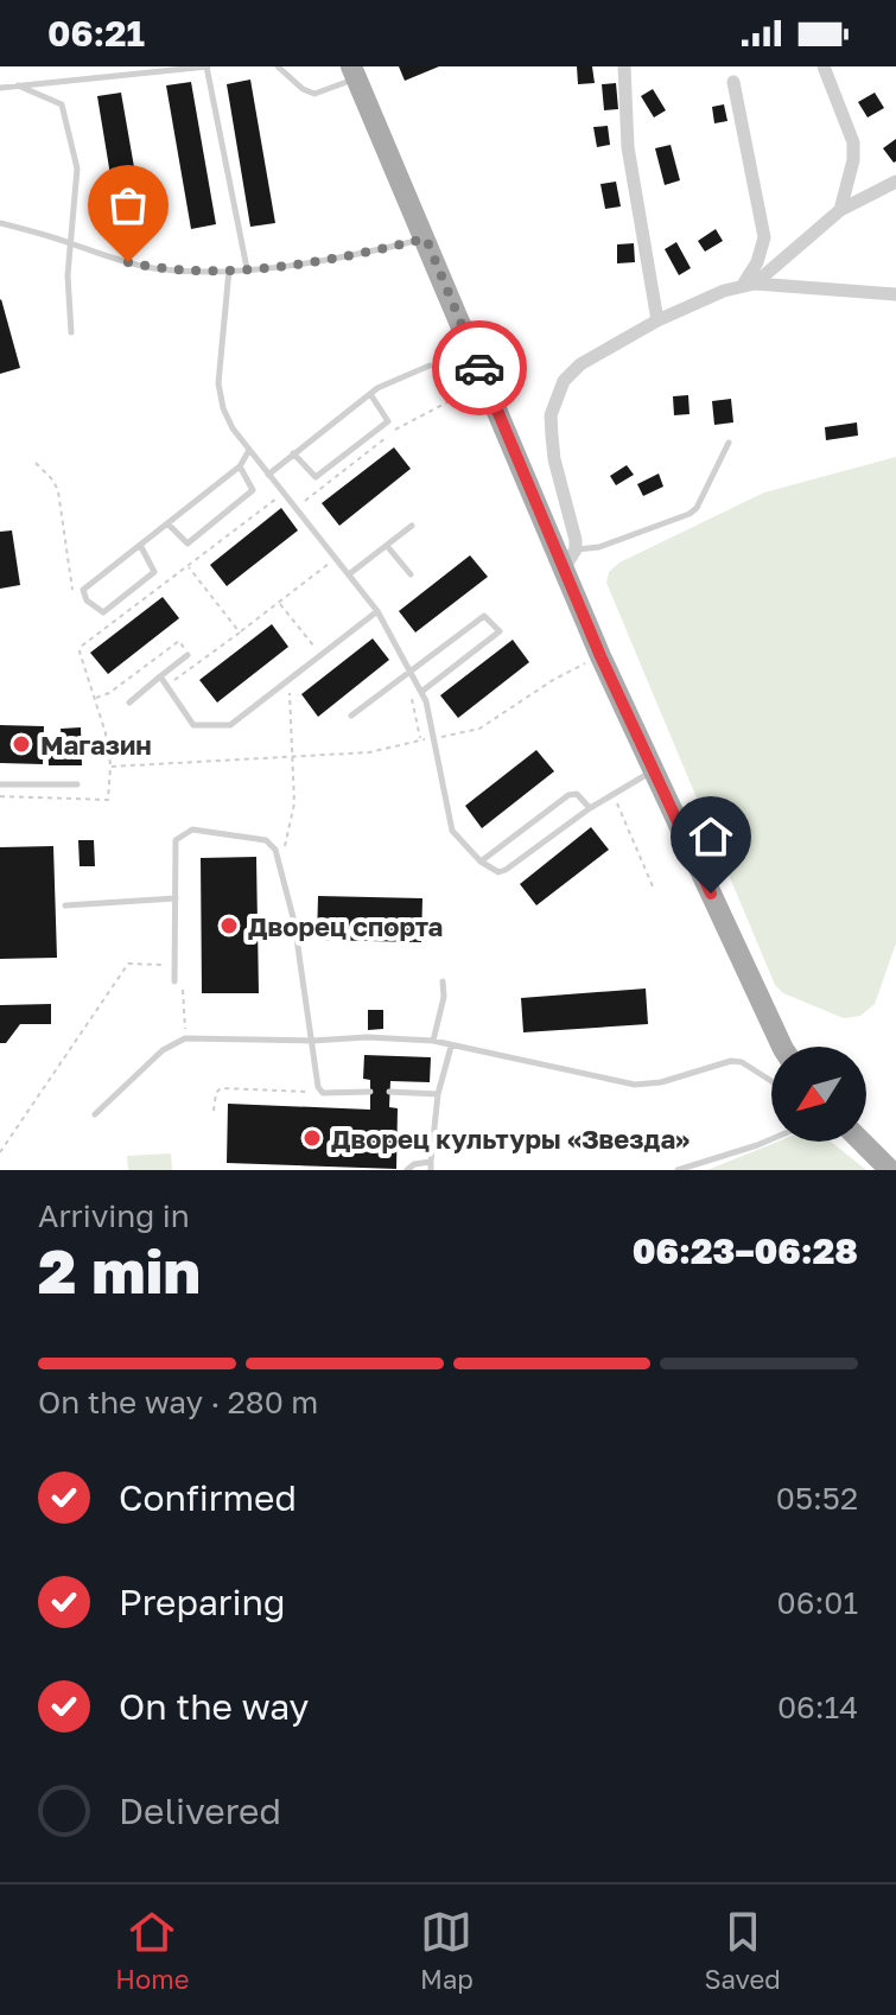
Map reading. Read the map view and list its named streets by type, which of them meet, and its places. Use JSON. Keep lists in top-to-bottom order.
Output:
{
  "places": ["Магазин", "Дворец спорта", "Дворец культуры «Звезда»"],
  "north": "bottom left",
  "page": {
    "status": "06:21",
    "heading": ["2 min", "Arriving in", "06:23–06:28"],
    "bar": "On the way · 280 m",
    "list": [
      ["Confirmed", "05:52"],
      ["Preparing", "06:01"],
      ["On the way", "06:14"],
      "Delivered"
    ],
    "tabs": ["Home", "Map", "Saved"]
  }
}
